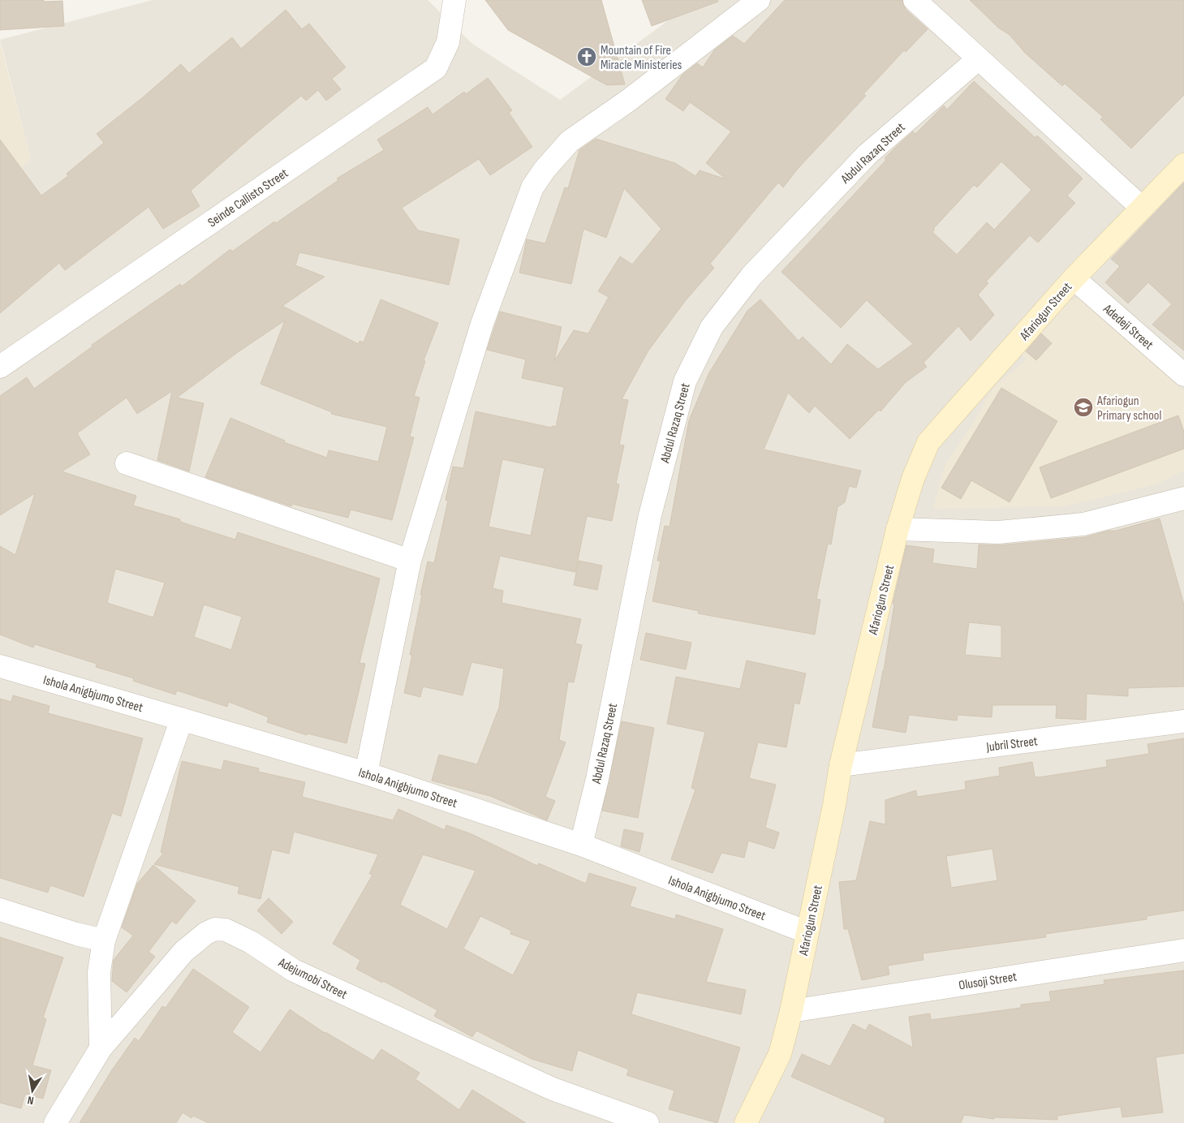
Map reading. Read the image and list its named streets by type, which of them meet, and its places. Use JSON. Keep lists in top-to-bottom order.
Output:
{
  "streets": {
    "street": [
      "Abdul Razaq Street",
      "Seinde Callisto Street",
      "Afariogun Street",
      "Adedeji Street",
      "Ishola Anigbjumo Street",
      "Jubril Street",
      "Adejumobi Street",
      "Olusoji Street"
    ]
  },
  "crossings": [
    ["Abdul Razaq Street", "Ishola Anigbjumo Street"],
    ["Afariogun Street", "Adedeji Street"],
    ["Afariogun Street", "Ishola Anigbjumo Street"],
    ["Afariogun Street", "Jubril Street"],
    ["Afariogun Street", "Olusoji Street"]
  ],
  "places": {
    "church": ["Mountain of Fire Miracle Ministeries"],
    "school or university": ["Afariogun Primary school"]
  },
  "north": "bottom"
}
